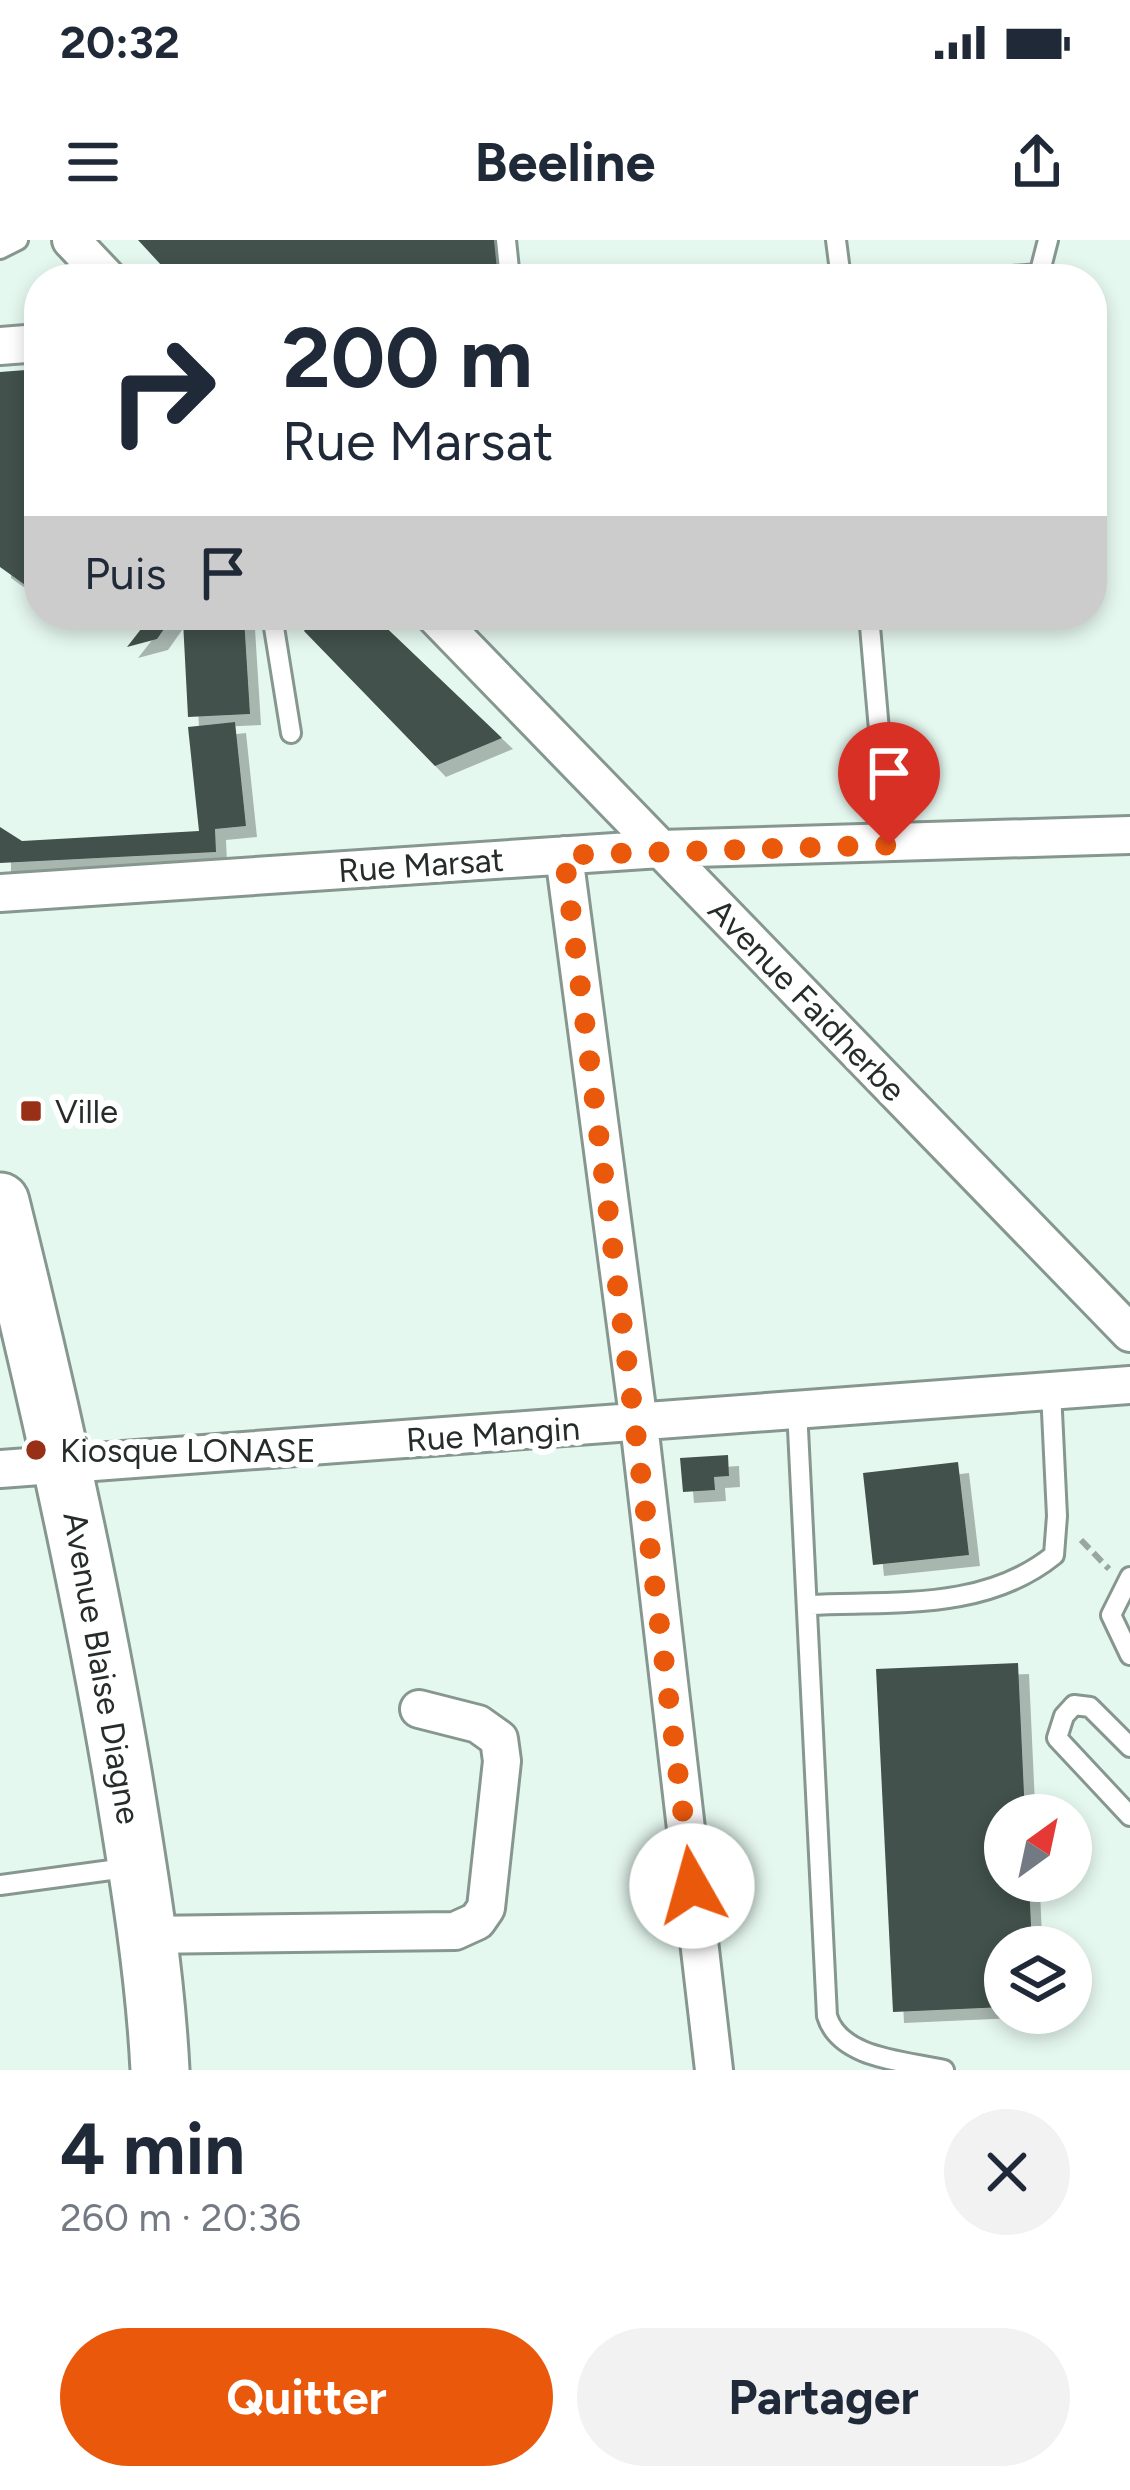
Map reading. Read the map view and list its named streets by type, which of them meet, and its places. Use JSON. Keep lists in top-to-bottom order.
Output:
{
  "streets": {
    "main road": ["Avenue Blaise Diagne"],
    "street": ["Rue Marsat", "Avenue Faidherbe", "Rue Mangin"]
  },
  "crossings": [
    ["Rue Marsat", "Avenue Faidherbe"],
    ["Rue Mangin", "Avenue Blaise Diagne"]
  ],
  "places": {
    "transit": ["Ville"],
    "other": ["Kiosque LONASE"]
  },
  "north": "top right",
  "page": {
    "status": "20:32",
    "header": "Beeline",
    "turn": ["200 m", "Rue Marsat"],
    "then": "Puis",
    "heading": ["4 min", "260 m · 20:36"],
    "buttons": ["Quitter", "Partager"]
  }
}
